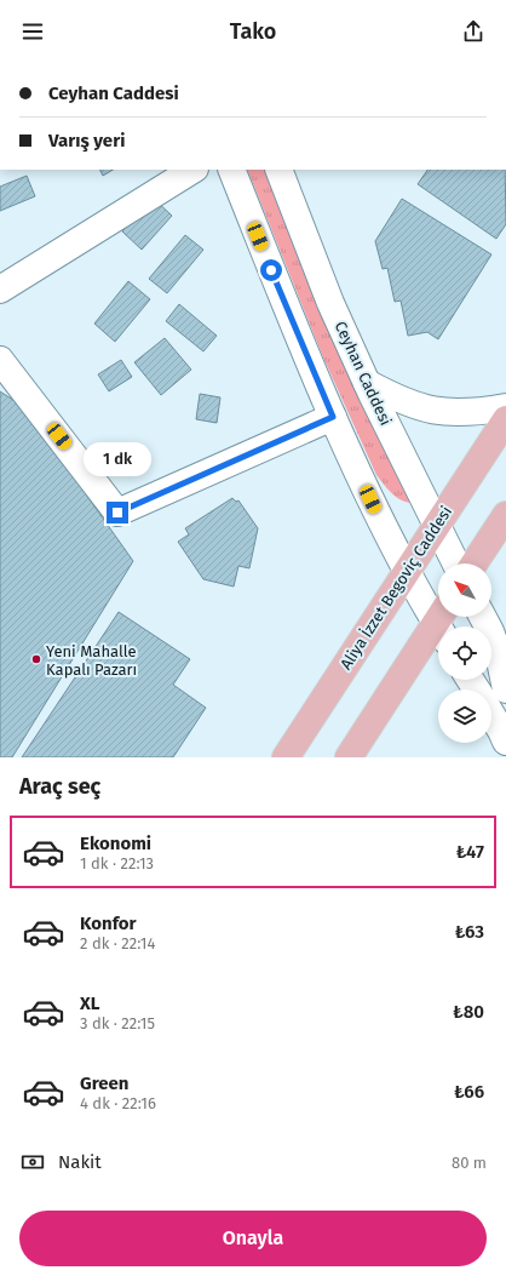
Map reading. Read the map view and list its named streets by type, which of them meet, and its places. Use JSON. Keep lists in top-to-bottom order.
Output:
{
  "streets": {
    "main road": ["Aliya İzzet Begoviç Caddesi"],
    "street": ["Ceyhan Caddesi"]
  },
  "crossings": [
    ["Ceyhan Caddesi", "Aliya İzzet Begoviç Caddesi"]
  ],
  "places": ["Yeni Mahalle Kapalı Pazarı"],
  "north": "top left",
  "page": {
    "header": "Tako",
    "banner": ["Ceyhan Caddesi", "Varış yeri"],
    "bubble": "1 dk",
    "heading": "Araç seç",
    "list": [
      {
        "name": "Ekonomi",
        "note": "1 dk · 22:13",
        "value": "₺47"
      },
      {
        "name": "Konfor",
        "note": "2 dk · 22:14",
        "value": "₺63"
      },
      {
        "name": "XL",
        "note": "3 dk · 22:15",
        "value": "₺80"
      },
      {
        "name": "Green",
        "note": "4 dk · 22:16",
        "value": "₺66"
      }
    ],
    "pay": ["Nakit", "80 m"],
    "buttons": "Onayla"
  }
}
